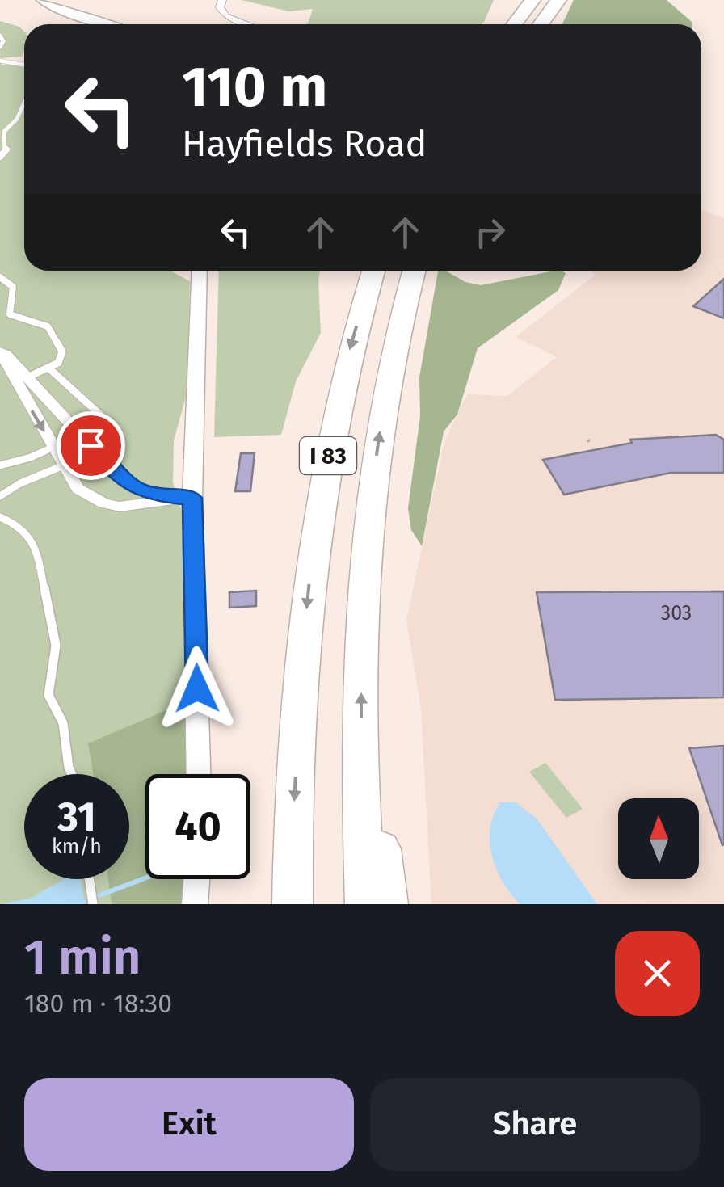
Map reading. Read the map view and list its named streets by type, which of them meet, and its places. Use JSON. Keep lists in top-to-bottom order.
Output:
{
  "streets": {
    "highway": ["I 83"]
  },
  "house_numbers": ["303"],
  "north": "top",
  "page": {
    "turn": ["110 m", "Hayfields Road"],
    "speed": "31 km/h",
    "limit": "40",
    "heading": ["1 min", "180 m · 18:30"],
    "buttons": ["Exit", "Share"]
  }
}
